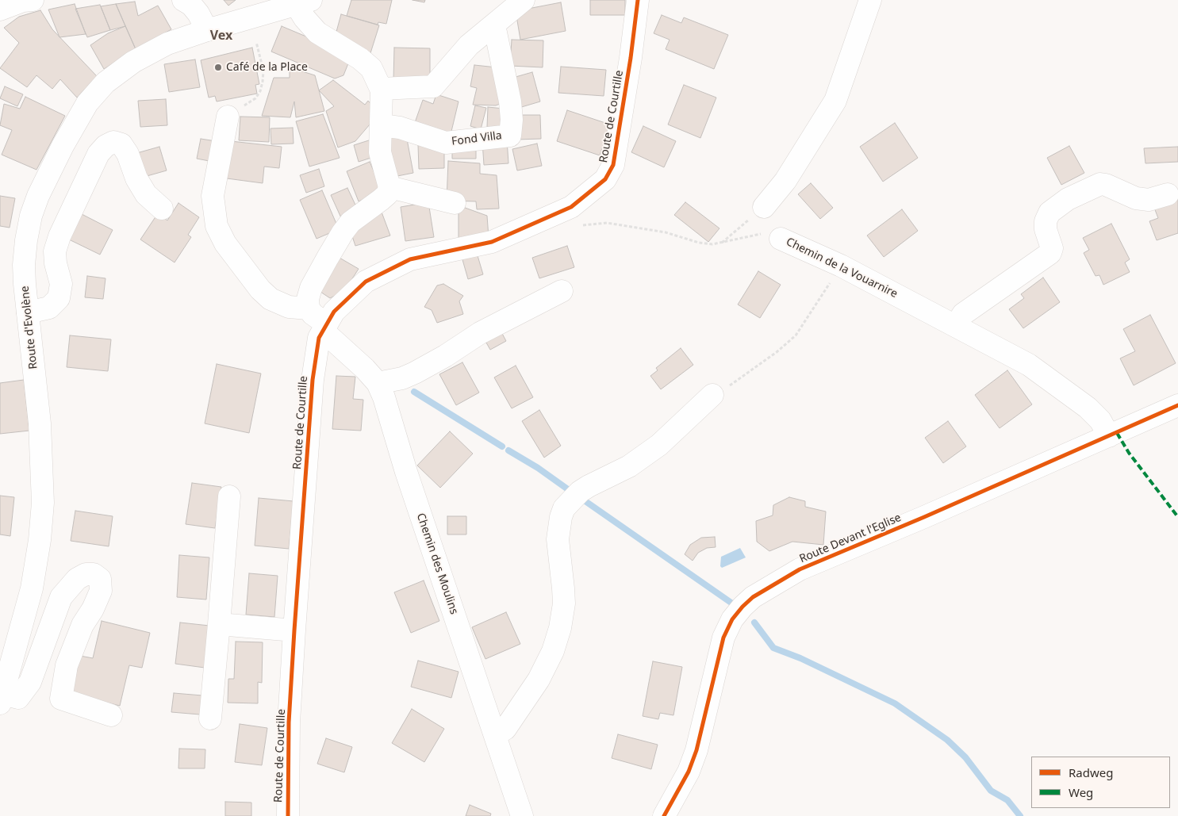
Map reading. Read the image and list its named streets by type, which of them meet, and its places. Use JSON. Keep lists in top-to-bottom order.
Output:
{
  "streets": {
    "street": [
      "Route de Courtille",
      "Fond Villa",
      "Chemin de la Vouarnire",
      "Route d'Evolène",
      "Route Devant l'Eglise",
      "Chemin des Moulins"
    ]
  },
  "crossings": [
    ["Route de Courtille", "Chemin des Moulins"],
    ["Chemin de la Vouarnire", "Route Devant l'Eglise"]
  ],
  "districts": ["Vex"],
  "places": ["Café de la Place"],
  "legend": ["Radweg", "Weg"]
}
